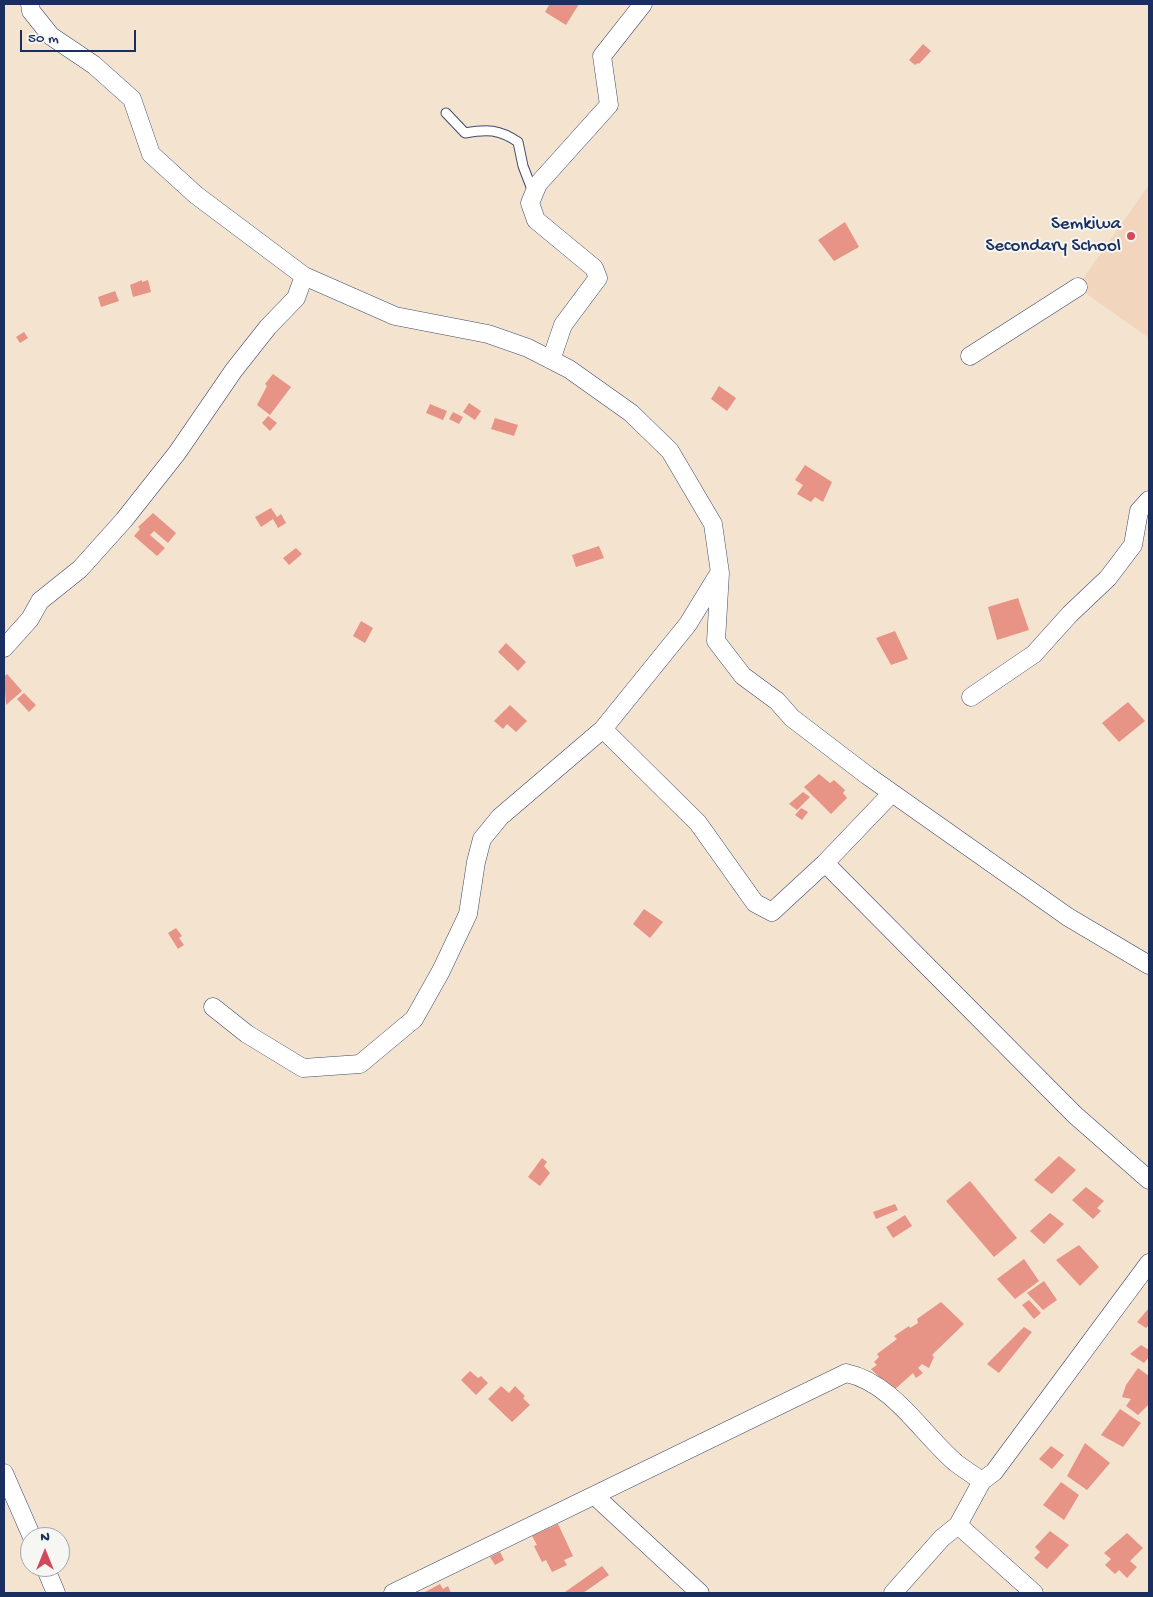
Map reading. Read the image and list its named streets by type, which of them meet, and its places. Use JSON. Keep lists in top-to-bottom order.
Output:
{
  "places": ["Semkiwa Secondary School"],
  "scale_bar": "50 m",
  "north": "top"
}
